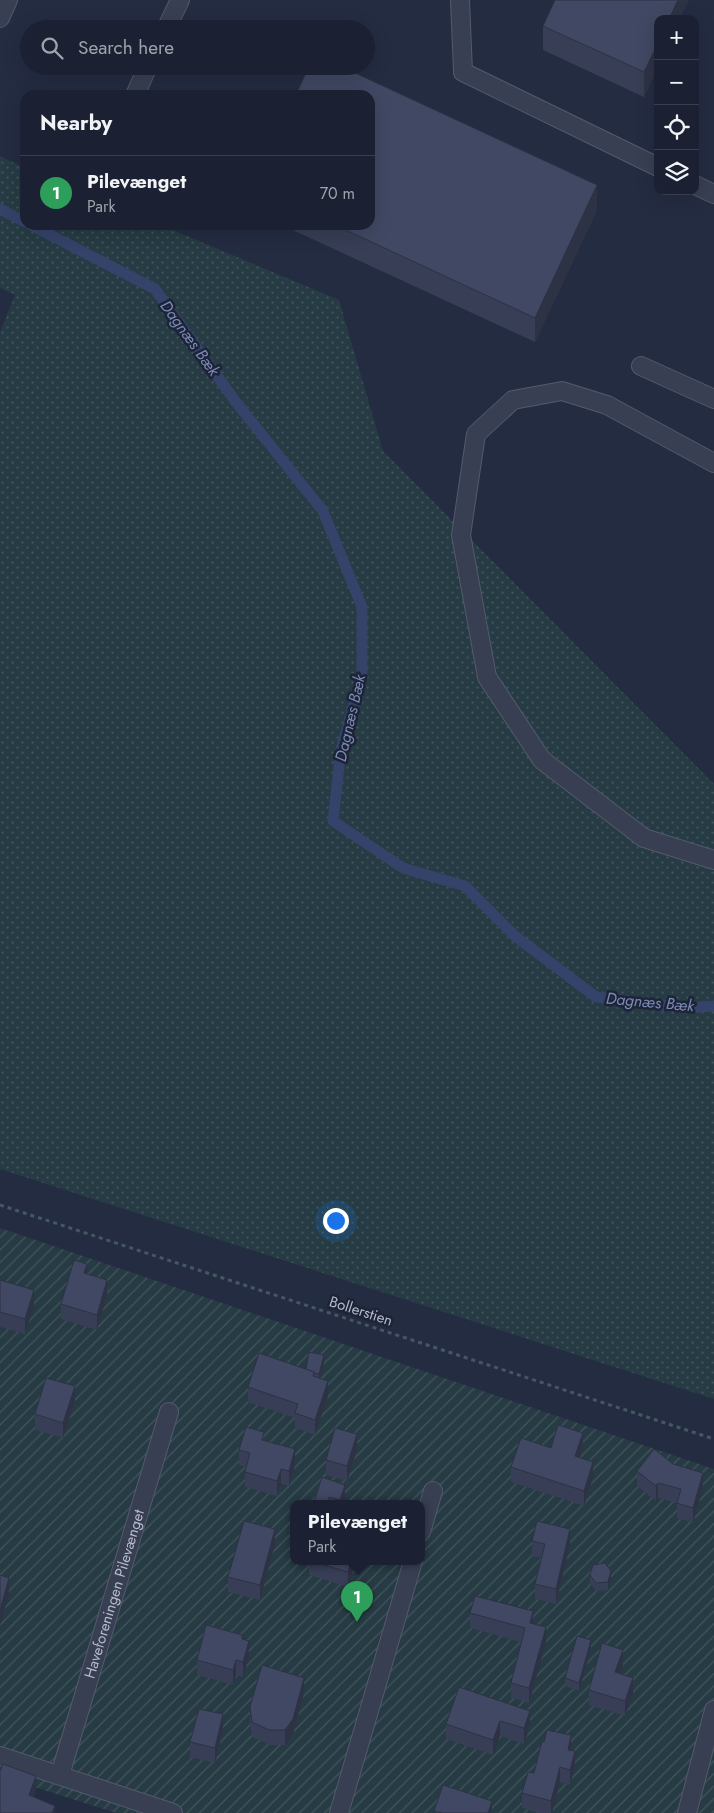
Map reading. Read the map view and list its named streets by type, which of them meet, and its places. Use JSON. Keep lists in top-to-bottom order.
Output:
{
  "streets": {
    "lane": ["Haveforeningen Pilevænget"],
    "path": ["Bollerstien"]
  },
  "water": ["Dagnæs Bæk"],
  "page": {
    "map_buttons": ["+", "−"],
    "search": "Search here",
    "heading": "Nearby",
    "list": [
      {
        "mark": "1",
        "name": "Pilevænget",
        "note": "Park",
        "value": "70 m"
      }
    ],
    "popup": ["Pilevænget", "Park"],
    "pins": "1"
  }
}
